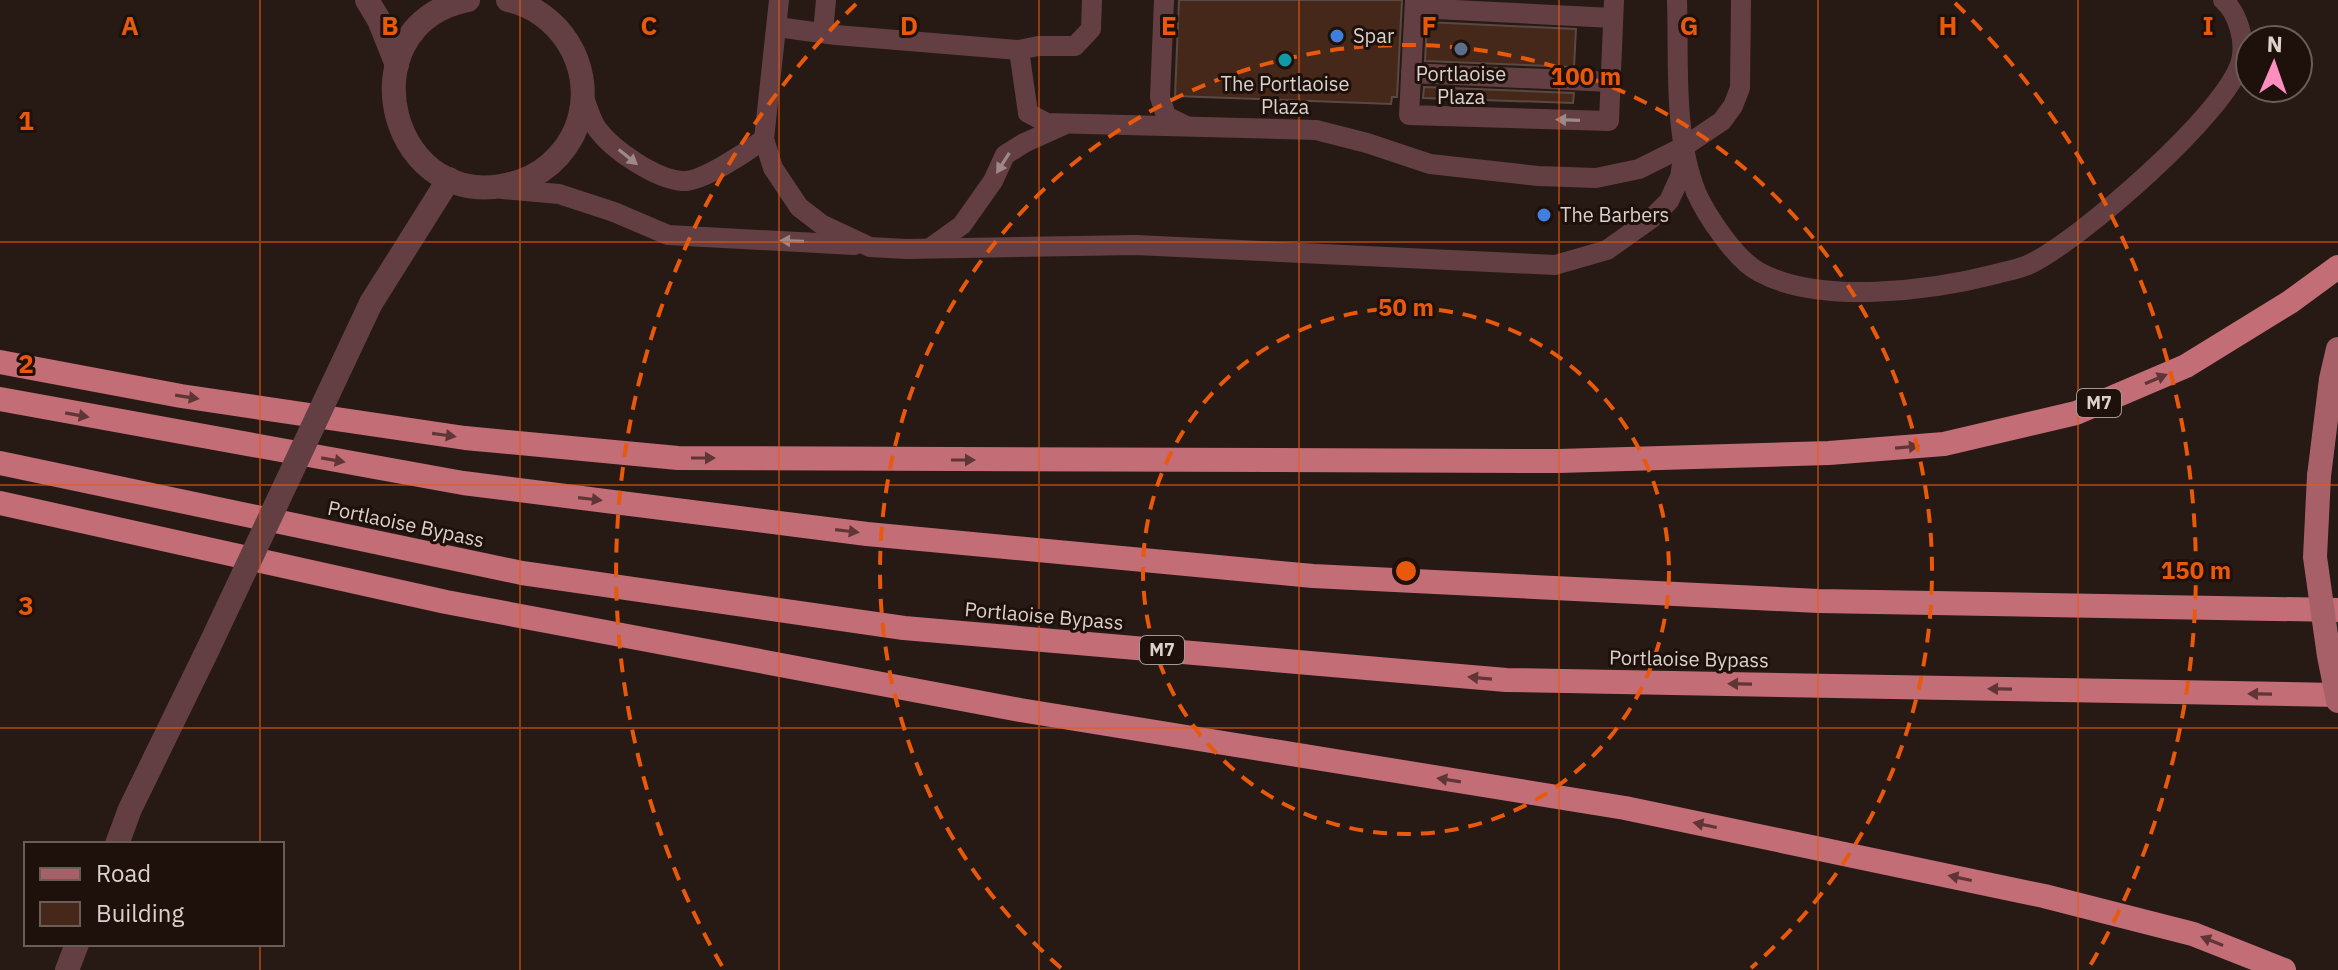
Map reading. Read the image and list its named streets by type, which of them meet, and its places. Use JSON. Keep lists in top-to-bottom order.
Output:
{
  "streets": {
    "highway": ["M7", "Portlaoise Bypass"]
  },
  "places": [
    "Spar",
    "Portlaoise Plaza",
    "The Portlaoise Plaza",
    "The Barbers"
  ],
  "legend": ["Road", "Building"],
  "north": "top",
  "grid": {
    "columns": [
      "A",
      "B",
      "C",
      "D",
      "E",
      "F",
      "G",
      "H",
      "I"
    ],
    "rows": ["1", "2", "3"]
  },
  "rings": ["100 m", "50 m", "150 m"]
}
